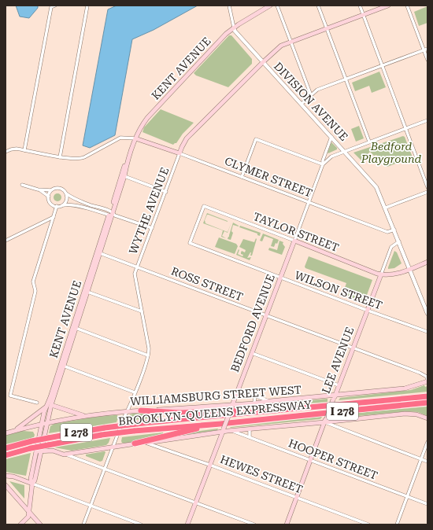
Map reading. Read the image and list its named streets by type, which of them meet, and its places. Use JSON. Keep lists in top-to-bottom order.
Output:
{
  "streets": {
    "highway": ["I 278", "BROOKLYN-QUEENS EXPRESSWAY"],
    "main road": [
      "KENT AVENUE",
      "CLYMER STREET",
      "WYTHE AVENUE",
      "TAYLOR STREET",
      "BEDFORD AVENUE",
      "LEE AVENUE",
      "WILLIAMSBURG STREET WEST"
    ],
    "street": [
      "DIVISION AVENUE",
      "ROSS STREET",
      "WILSON STREET",
      "HOOPER STREET",
      "HEWES STREET"
    ]
  },
  "crossings": [
    ["KENT AVENUE", "DIVISION AVENUE"],
    ["KENT AVENUE", "CLYMER STREET"],
    ["KENT AVENUE", "ROSS STREET"],
    ["KENT AVENUE", "WILLIAMSBURG STREET WEST"],
    ["DIVISION AVENUE", "CLYMER STREET"],
    ["DIVISION AVENUE", "WYTHE AVENUE"],
    ["DIVISION AVENUE", "BEDFORD AVENUE"],
    ["DIVISION AVENUE", "LEE AVENUE"],
    ["CLYMER STREET", "WYTHE AVENUE"],
    ["CLYMER STREET", "BEDFORD AVENUE"],
    ["WYTHE AVENUE", "ROSS STREET"],
    ["WYTHE AVENUE", "WILLIAMSBURG STREET WEST"],
    ["TAYLOR STREET", "WILSON STREET"],
    ["TAYLOR STREET", "BEDFORD AVENUE"],
    ["TAYLOR STREET", "LEE AVENUE"],
    ["ROSS STREET", "BEDFORD AVENUE"],
    ["ROSS STREET", "LEE AVENUE"],
    ["ROSS STREET", "WILLIAMSBURG STREET WEST"],
    ["WILSON STREET", "BEDFORD AVENUE"],
    ["WILSON STREET", "LEE AVENUE"],
    ["BEDFORD AVENUE", "WILLIAMSBURG STREET WEST"],
    ["BEDFORD AVENUE", "HEWES STREET"],
    ["LEE AVENUE", "WILLIAMSBURG STREET WEST"],
    ["LEE AVENUE", "HOOPER STREET"],
    ["LEE AVENUE", "HEWES STREET"]
  ],
  "parks": ["Bedford Playground"]
}
